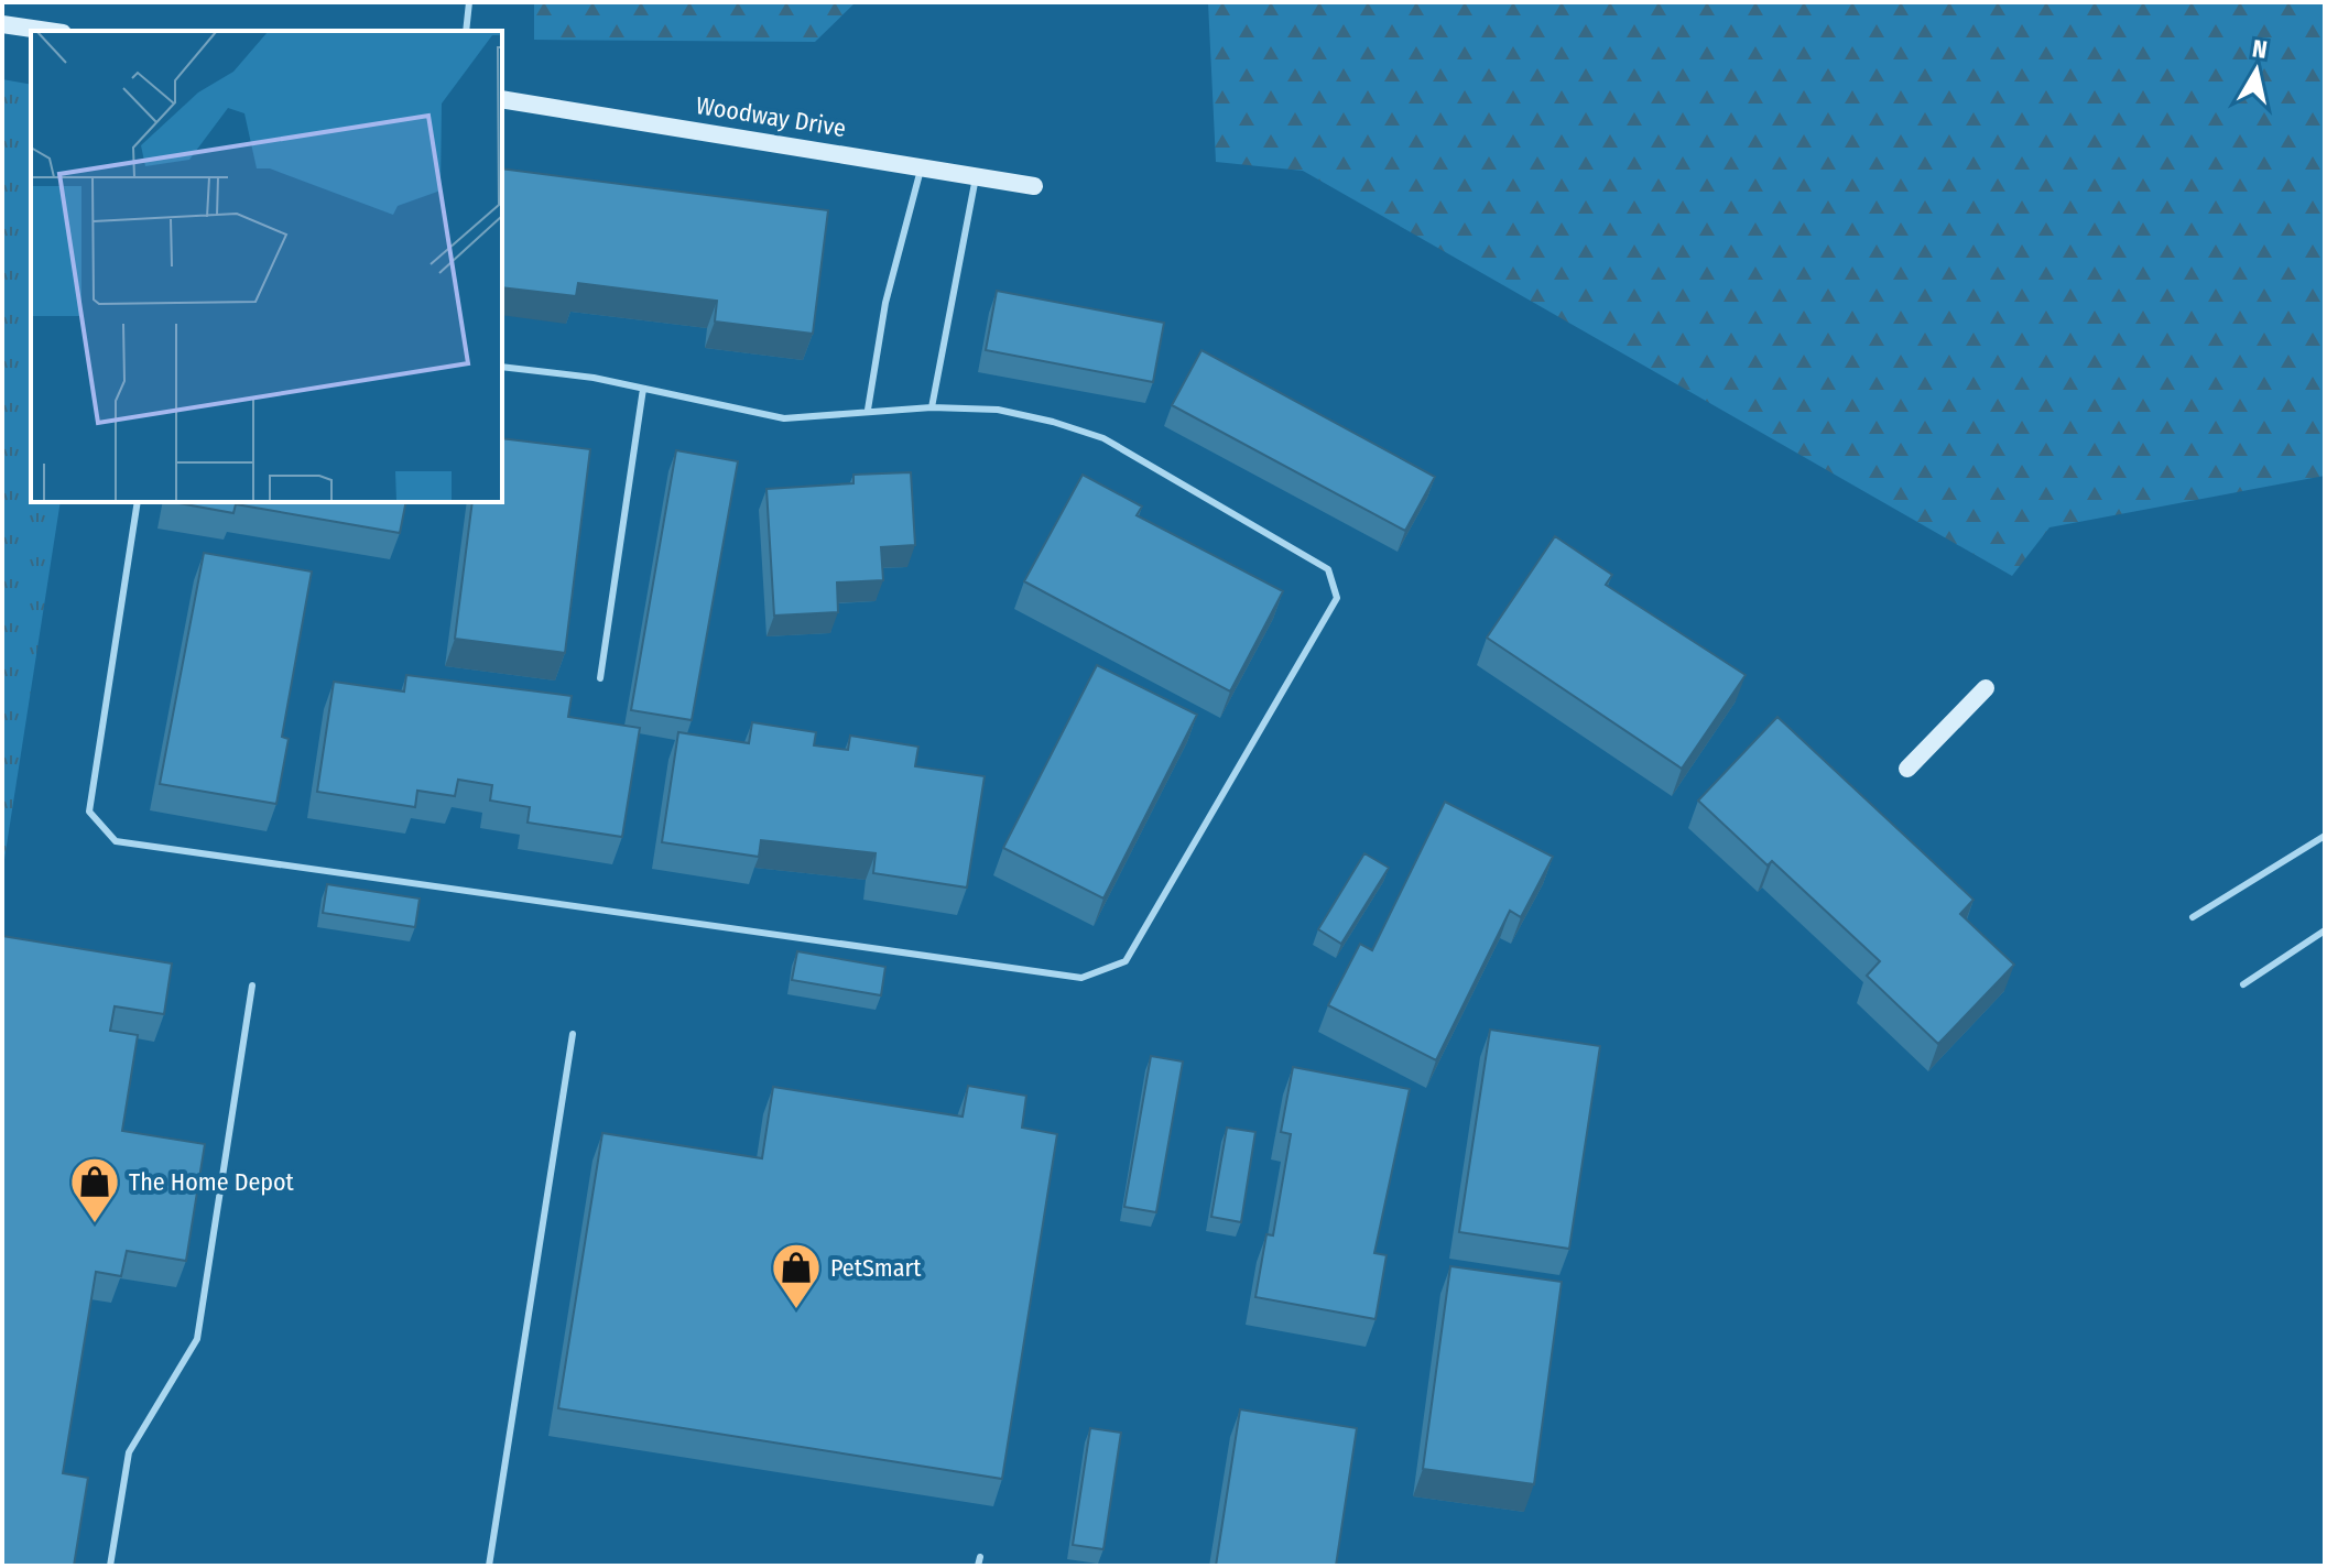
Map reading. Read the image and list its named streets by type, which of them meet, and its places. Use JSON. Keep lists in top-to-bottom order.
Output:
{
  "streets": {
    "street": ["Woodway Drive"]
  },
  "places": {
    "shop": ["The Home Depot", "PetSmart"]
  },
  "north": "top"
}
